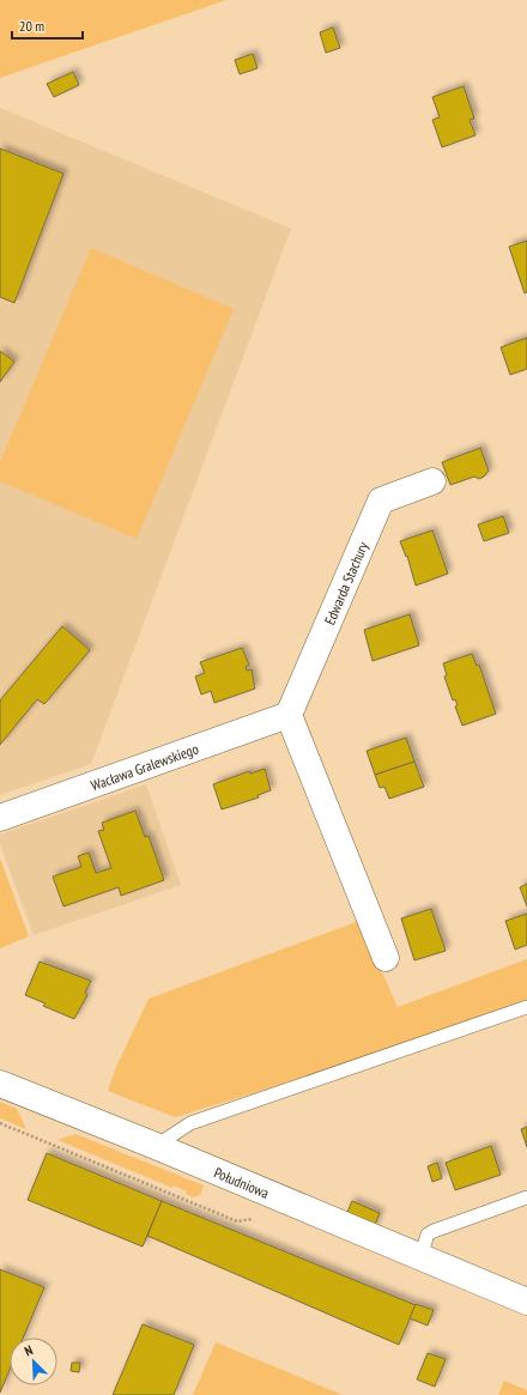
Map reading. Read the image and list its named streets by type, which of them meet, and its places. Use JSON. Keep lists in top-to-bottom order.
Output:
{
  "streets": {
    "street": ["Edwarda Stachury", "Wacława Gralewskiego", "Południowa"]
  },
  "crossings": [
    ["Edwarda Stachury", "Wacława Gralewskiego"]
  ],
  "scale_bar": "20 m",
  "north": "top left"
}
